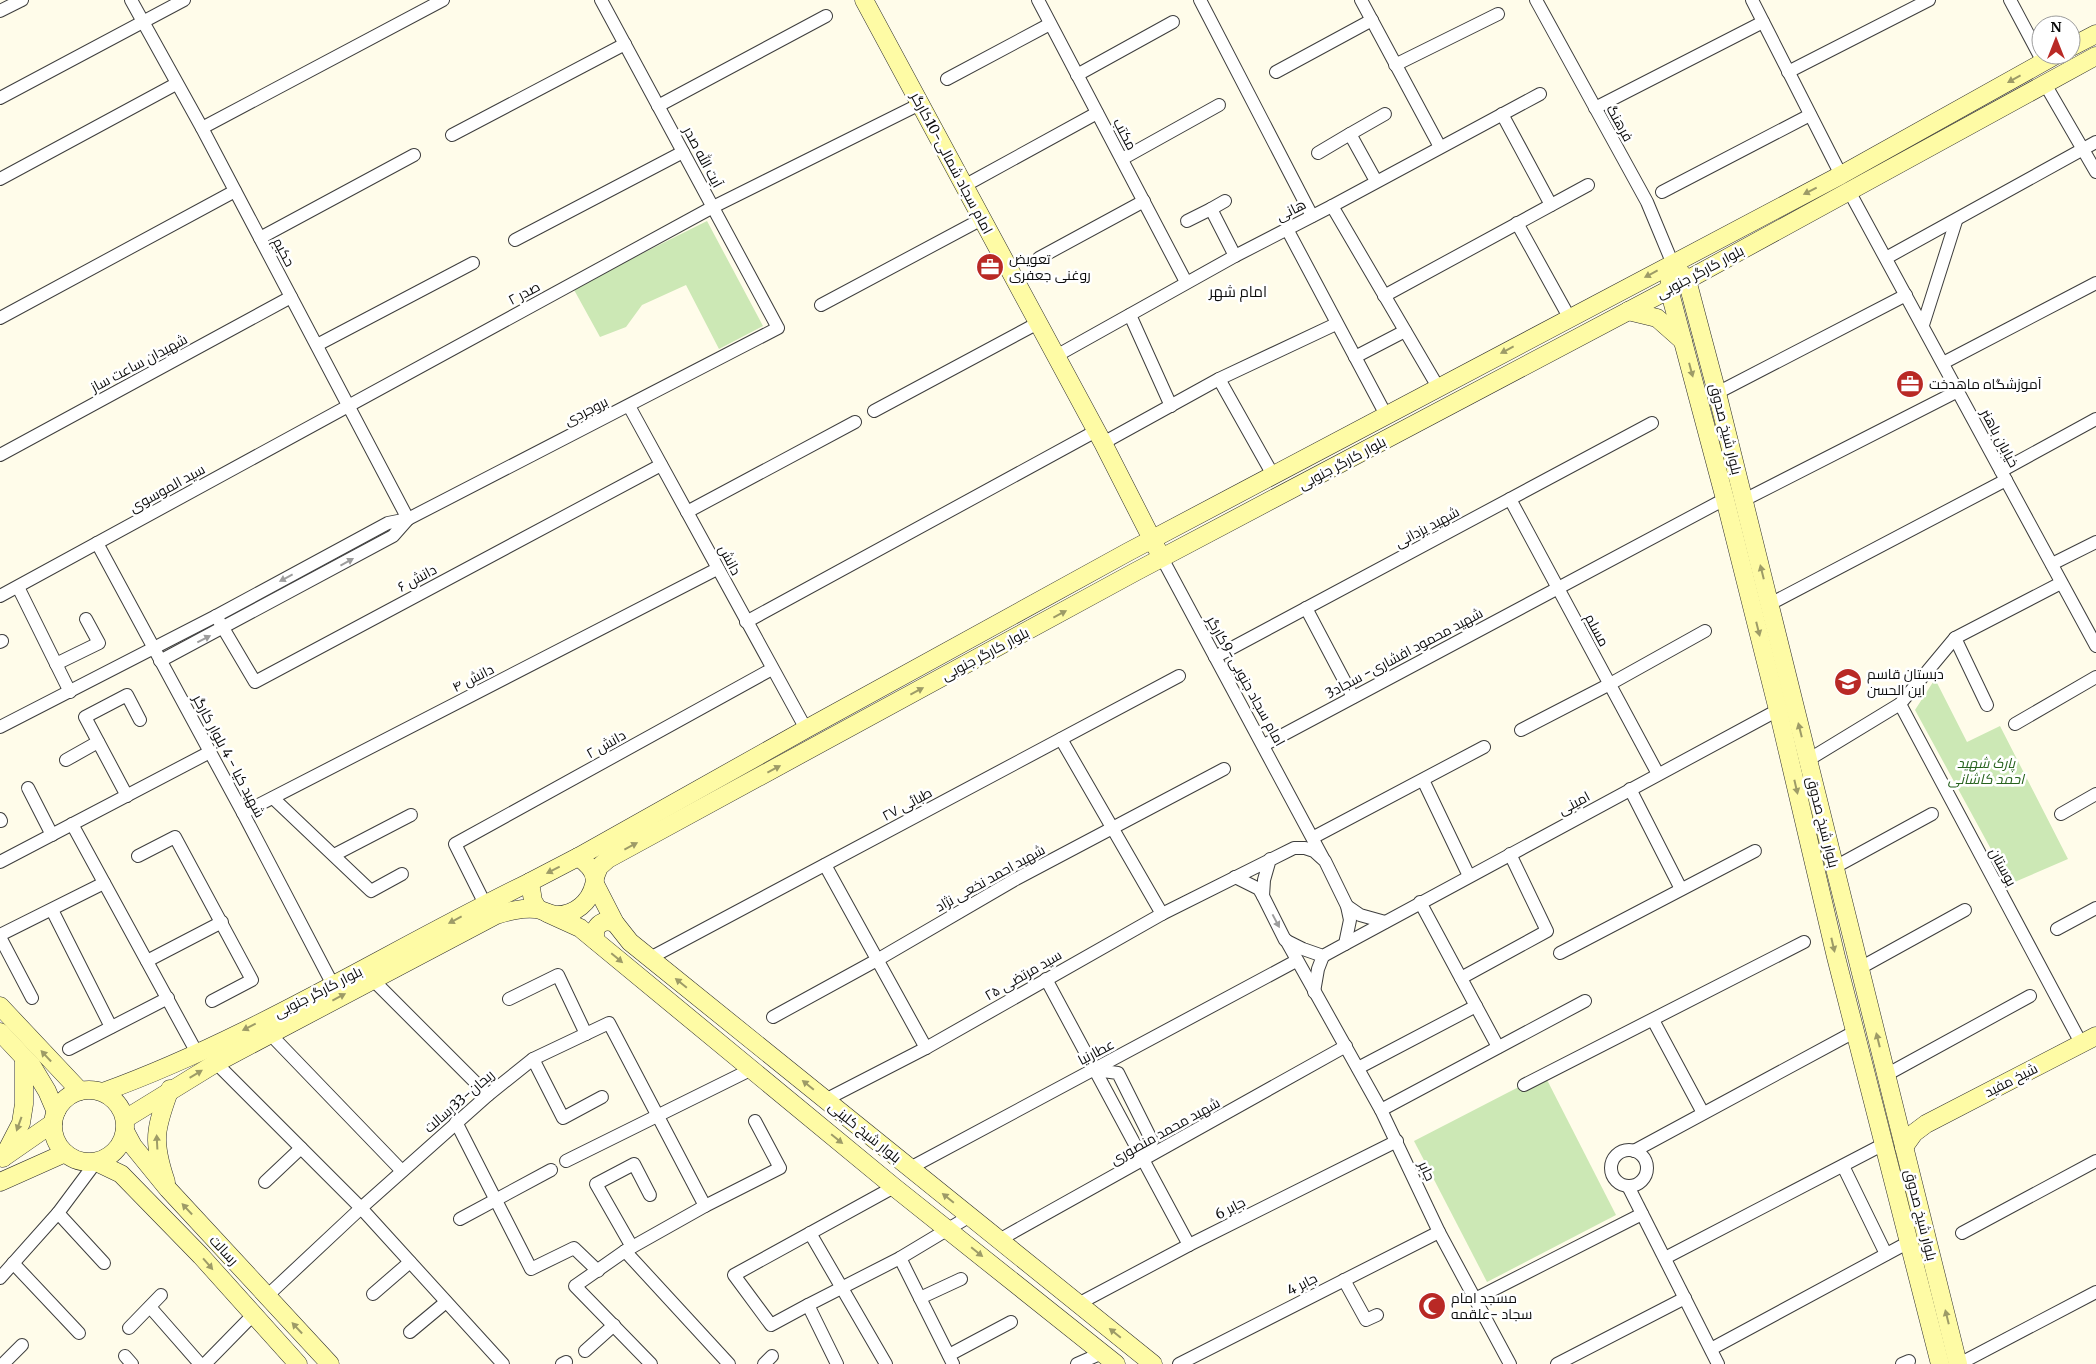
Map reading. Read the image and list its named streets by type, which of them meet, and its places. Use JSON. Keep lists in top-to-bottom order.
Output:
{
  "streets": {
    "main road": [
      "امام سجاد شمالی-10کارگر",
      "بلوار کارگر جنوبی",
      "بلوار شیخ صدوق",
      "شیخ مفید",
      "بلوار شیخ کلینی",
      "رسالت"
    ],
    "street": [
      "فرهنگ",
      "مکتب",
      "آیت الله صدر",
      "هانی",
      "حکیم",
      "صدر ۲",
      "شهیدان ساعت ساز",
      "بروجردی",
      "خیابان باهنر",
      "سید الموسوی",
      "شهید یزدانی",
      "دانش",
      "دانش ۶",
      "مسلم",
      "شهید محمود افشاری- سجاد3",
      "دانش ۴",
      "امام سجاد جنوبی-9کارگر",
      "دانش ۲",
      "شهید کیا - 4 بلوار کارگر",
      "امینی",
      "طبائی ۲۷",
      "بوستان",
      "شهید احمد نخعی نژاد",
      "۲۵ سید مرتضی",
      "عطارنیا",
      "ریحان-33رسالت",
      "شهید محمد منصوری",
      "جابر",
      "جابر 6",
      "جابر 4"
    ]
  },
  "crossings": [
    ["فرهنگ", "بلوار کارگر جنوبی"],
    ["مکتب", "هانی"],
    ["آیت الله صدر", "صدر ۲"],
    ["آیت الله صدر", "بروجردی"],
    ["امام سجاد شمالی-10کارگر", "هانی"],
    ["امام سجاد شمالی-10کارگر", "بلوار کارگر جنوبی"],
    ["امام سجاد شمالی-10کارگر", "صدر ۲"],
    ["امام سجاد شمالی-10کارگر", "امام سجاد جنوبی-9کارگر"],
    ["حکیم", "صدر ۲"],
    ["حکیم", "شهیدان ساعت ساز"],
    ["حکیم", "بروجردی"],
    ["حکیم", "سید الموسوی"],
    ["بلوار کارگر جنوبی", "بلوار شیخ صدوق"],
    ["بلوار کارگر جنوبی", "خیابان باهنر"],
    ["بلوار کارگر جنوبی", "دانش"],
    ["بلوار کارگر جنوبی", "امام سجاد جنوبی-9کارگر"],
    ["بلوار کارگر جنوبی", "دانش ۲"],
    ["بلوار کارگر جنوبی", "شهید کیا - 4 بلوار کارگر"],
    ["بلوار کارگر جنوبی", "بلوار شیخ کلینی"],
    ["بلوار کارگر جنوبی", "رسالت"],
    ["صدر ۲", "سید الموسوی"],
    ["بروجردی", "دانش"],
    ["بروجردی", "دانش ۶"],
    ["بروجردی", "شهید کیا - 4 بلوار کارگر"],
    ["بلوار شیخ صدوق", "شهید محمود افشاری- سجاد3"],
    ["بلوار شیخ صدوق", "امینی"],
    ["بلوار شیخ صدوق", "شیخ مفید"],
    ["سید الموسوی", "شهید کیا - 4 بلوار کارگر"],
    ["شهید یزدانی", "مسلم"],
    ["شهید یزدانی", "امام سجاد جنوبی-9کارگر"],
    ["دانش", "دانش ۶"],
    ["دانش", "دانش ۴"],
    ["دانش", "دانش ۲"],
    ["مسلم", "شهید محمود افشاری- سجاد3"],
    ["مسلم", "امینی"],
    ["شهید محمود افشاری- سجاد3", "امام سجاد جنوبی-9کارگر"],
    ["دانش ۴", "شهید کیا - 4 بلوار کارگر"],
    ["امام سجاد جنوبی-9کارگر", "امینی"],
    ["امام سجاد جنوبی-9کارگر", "۲۵ سید مرتضی"],
    ["امام سجاد جنوبی-9کارگر", "جابر"],
    ["امینی", "۲۵ سید مرتضی"],
    ["امینی", "جابر"],
    ["طبائی ۲۷", "بلوار شیخ کلینی"],
    ["بوستان", "شیخ مفید"],
    ["۲۵ سید مرتضی", "بلوار شیخ کلینی"],
    ["۲۵ سید مرتضی", "جابر"],
    ["عطارنیا", "بلوار شیخ کلینی"],
    ["عطارنیا", "جابر"],
    ["ریحان-33رسالت", "رسالت"],
    ["شهید محمد منصوری", "بلوار شیخ کلینی"],
    ["شهید محمد منصوری", "جابر"],
    ["بلوار شیخ کلینی", "جابر 6"],
    ["جابر", "جابر 6"],
    ["جابر", "جابر 4"]
  ],
  "districts": ["امام شهر"],
  "parks": ["پارک شهید احمد کاشانی"],
  "places": {
    "office": ["تعویض روغنی جعفری", "آموزشگاه ماهدخت"],
    "school or university": ["دبستان قاسم این الحسن"],
    "mosque": ["مسجد امام سجاد -علقمه"]
  },
  "north": "top"
}
